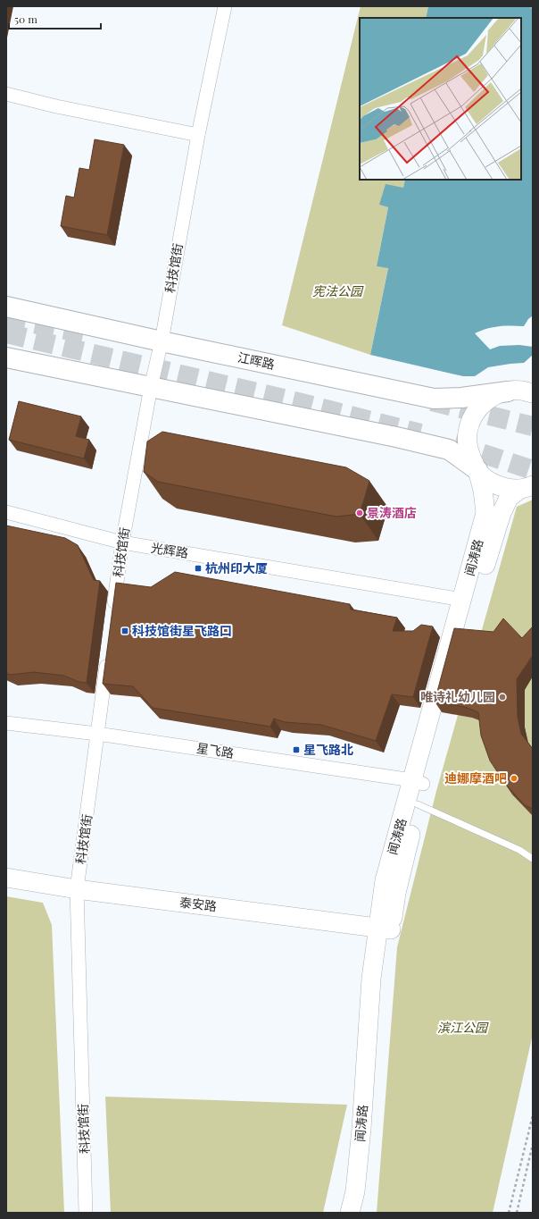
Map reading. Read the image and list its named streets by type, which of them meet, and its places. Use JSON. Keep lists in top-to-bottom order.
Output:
{
  "streets": {
    "main road": ["江晖路", "闻涛路", "泰安路"],
    "street": ["科技馆街", "光辉路", "星飞路"]
  },
  "crossings": [
    ["科技馆街", "江晖路"],
    ["科技馆街", "光辉路"],
    ["科技馆街", "星飞路"],
    ["科技馆街", "泰安路"],
    ["江晖路", "闻涛路"],
    ["光辉路", "闻涛路"],
    ["闻涛路", "星飞路"],
    ["闻涛路", "泰安路"]
  ],
  "parks": ["宪法公园", "滨江公园"],
  "places": {
    "other": ["景涛酒店", "唯诗礼幼儿园", "迪娜摩酒吧"],
    "transit": ["杭州印大厦", "科技馆街星飞路口", "星飞路北"]
  },
  "scale_bar": "50 m"
}
